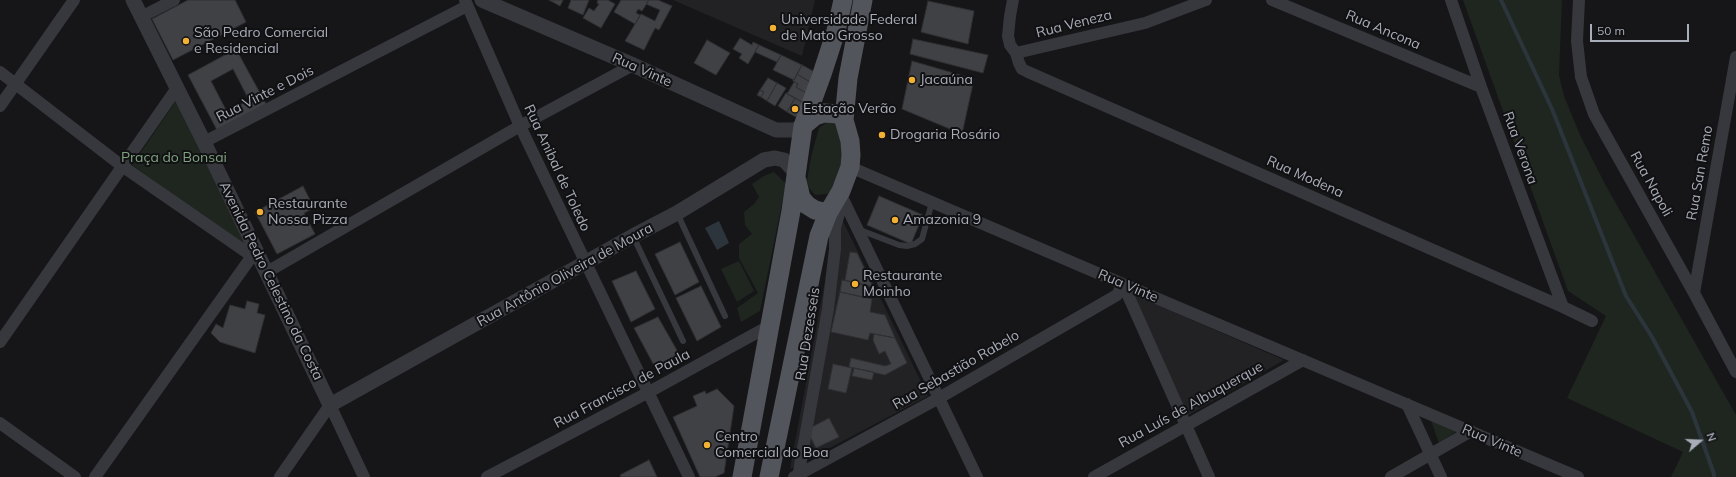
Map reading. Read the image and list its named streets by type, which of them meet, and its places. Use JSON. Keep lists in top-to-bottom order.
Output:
{
  "streets": {
    "street": [
      "Rua Veneza",
      "Rua Ancona",
      "Rua Vinte",
      "Rua Vinte e Dois",
      "Rua Verona",
      "Rua Anibal de Toledo",
      "Rua San Remo",
      "Rua Modena",
      "Rua Napoli",
      "Rua Antônio Oliveira de Moura",
      "Avenida Pedro Celestino da Costa",
      "Rua Dezesseis",
      "Rua Sebastião Rabelo",
      "Rua Francisco de Paula",
      "Rua Luís de Albuquerque"
    ]
  },
  "crossings": [
    ["Rua Veneza", "Rua Modena"],
    ["Rua Ancona", "Rua Verona"],
    ["Rua Vinte", "Rua Sebastião Rabelo"],
    ["Rua Vinte", "Rua Luís de Albuquerque"],
    ["Rua Vinte e Dois", "Rua Anibal de Toledo"],
    ["Rua Vinte e Dois", "Avenida Pedro Celestino da Costa"],
    ["Rua Verona", "Rua Modena"],
    ["Rua Anibal de Toledo", "Rua Antônio Oliveira de Moura"],
    ["Rua Anibal de Toledo", "Rua Francisco de Paula"],
    ["Rua San Remo", "Rua Napoli"],
    ["Rua Antônio Oliveira de Moura", "Avenida Pedro Celestino da Costa"],
    ["Rua Dezesseis", "Rua Sebastião Rabelo"]
  ],
  "parks": ["Praça do Bonsai"],
  "places": [
    "Universidade Federal de Mato Grosso",
    "São Pedro Comercial e Residencial",
    "Jacaúna",
    "Estação Verão",
    "Drogaria Rosário",
    "Restaurante Nossa Pizza",
    "Amazonia 9",
    "Restaurante Moinho",
    "Centro Comercial do Boa"
  ],
  "scale_bar": "50 m",
  "north": "right"
}
